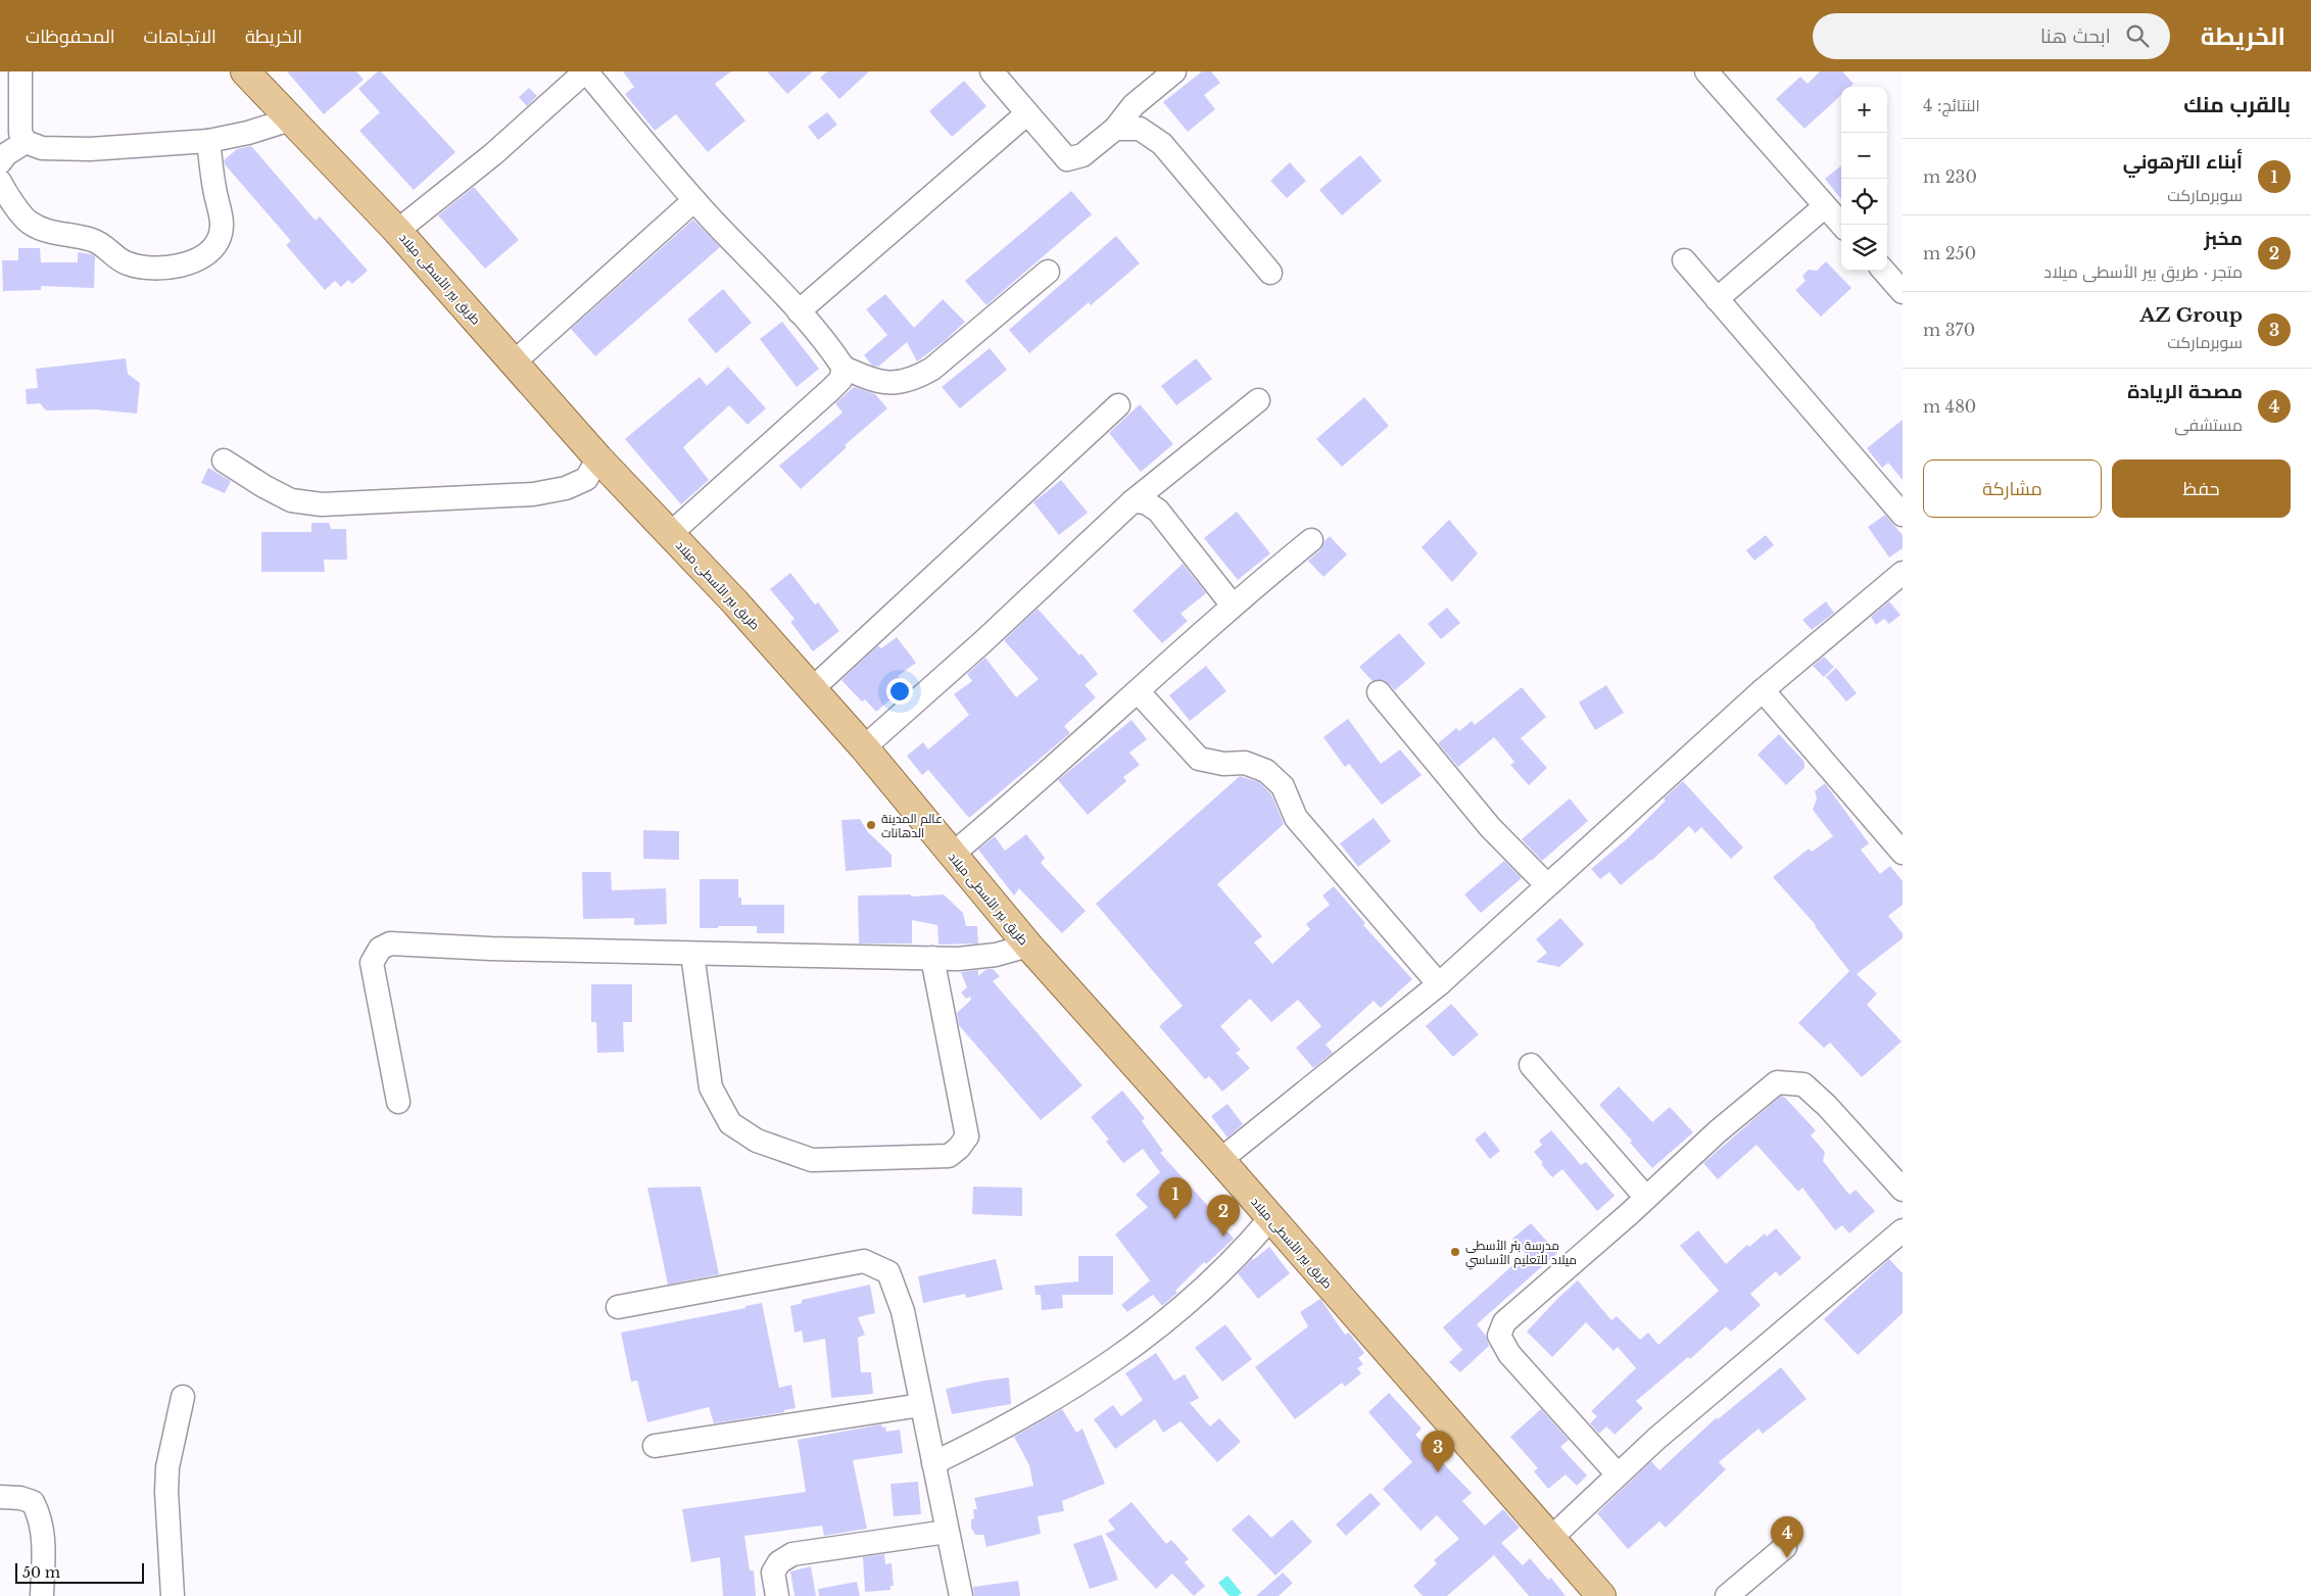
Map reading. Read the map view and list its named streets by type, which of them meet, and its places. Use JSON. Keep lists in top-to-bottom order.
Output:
{
  "streets": {
    "main road": ["طريق بير الأسطى ميلاد"]
  },
  "places": ["عالم المدينة الدهانات", "مدرسة بئر الأسطى ميلاد للتعليم الأساسي"],
  "scale_bar": "50 m",
  "page": {
    "header": "الخريطة",
    "search": "ابحث هنا",
    "nav": ["الخريطة", "الاتجاهات", "المحفوظات"],
    "heading": ["بالقرب منك", "النتائج: 4"],
    "map_buttons": ["+", "−"],
    "list": [
      {
        "mark": "1",
        "name": "أبناء الترهوني",
        "note": "سوبرماركت",
        "value": "230 m"
      },
      {
        "mark": "2",
        "name": "مخبز",
        "note": "متجر · طريق بير الأسطى ميلاد",
        "value": "250 m"
      },
      {
        "mark": "3",
        "name": "AZ Group",
        "note": "سوبرماركت",
        "value": "370 m"
      },
      {
        "mark": "4",
        "name": "مصحة الريادة",
        "note": "مستشفى",
        "value": "480 m"
      }
    ],
    "buttons": ["حفظ", "مشاركة"],
    "pins": [
      "1",
      "2",
      "3",
      "4"
    ],
    "scale": "50 m"
  }
}
